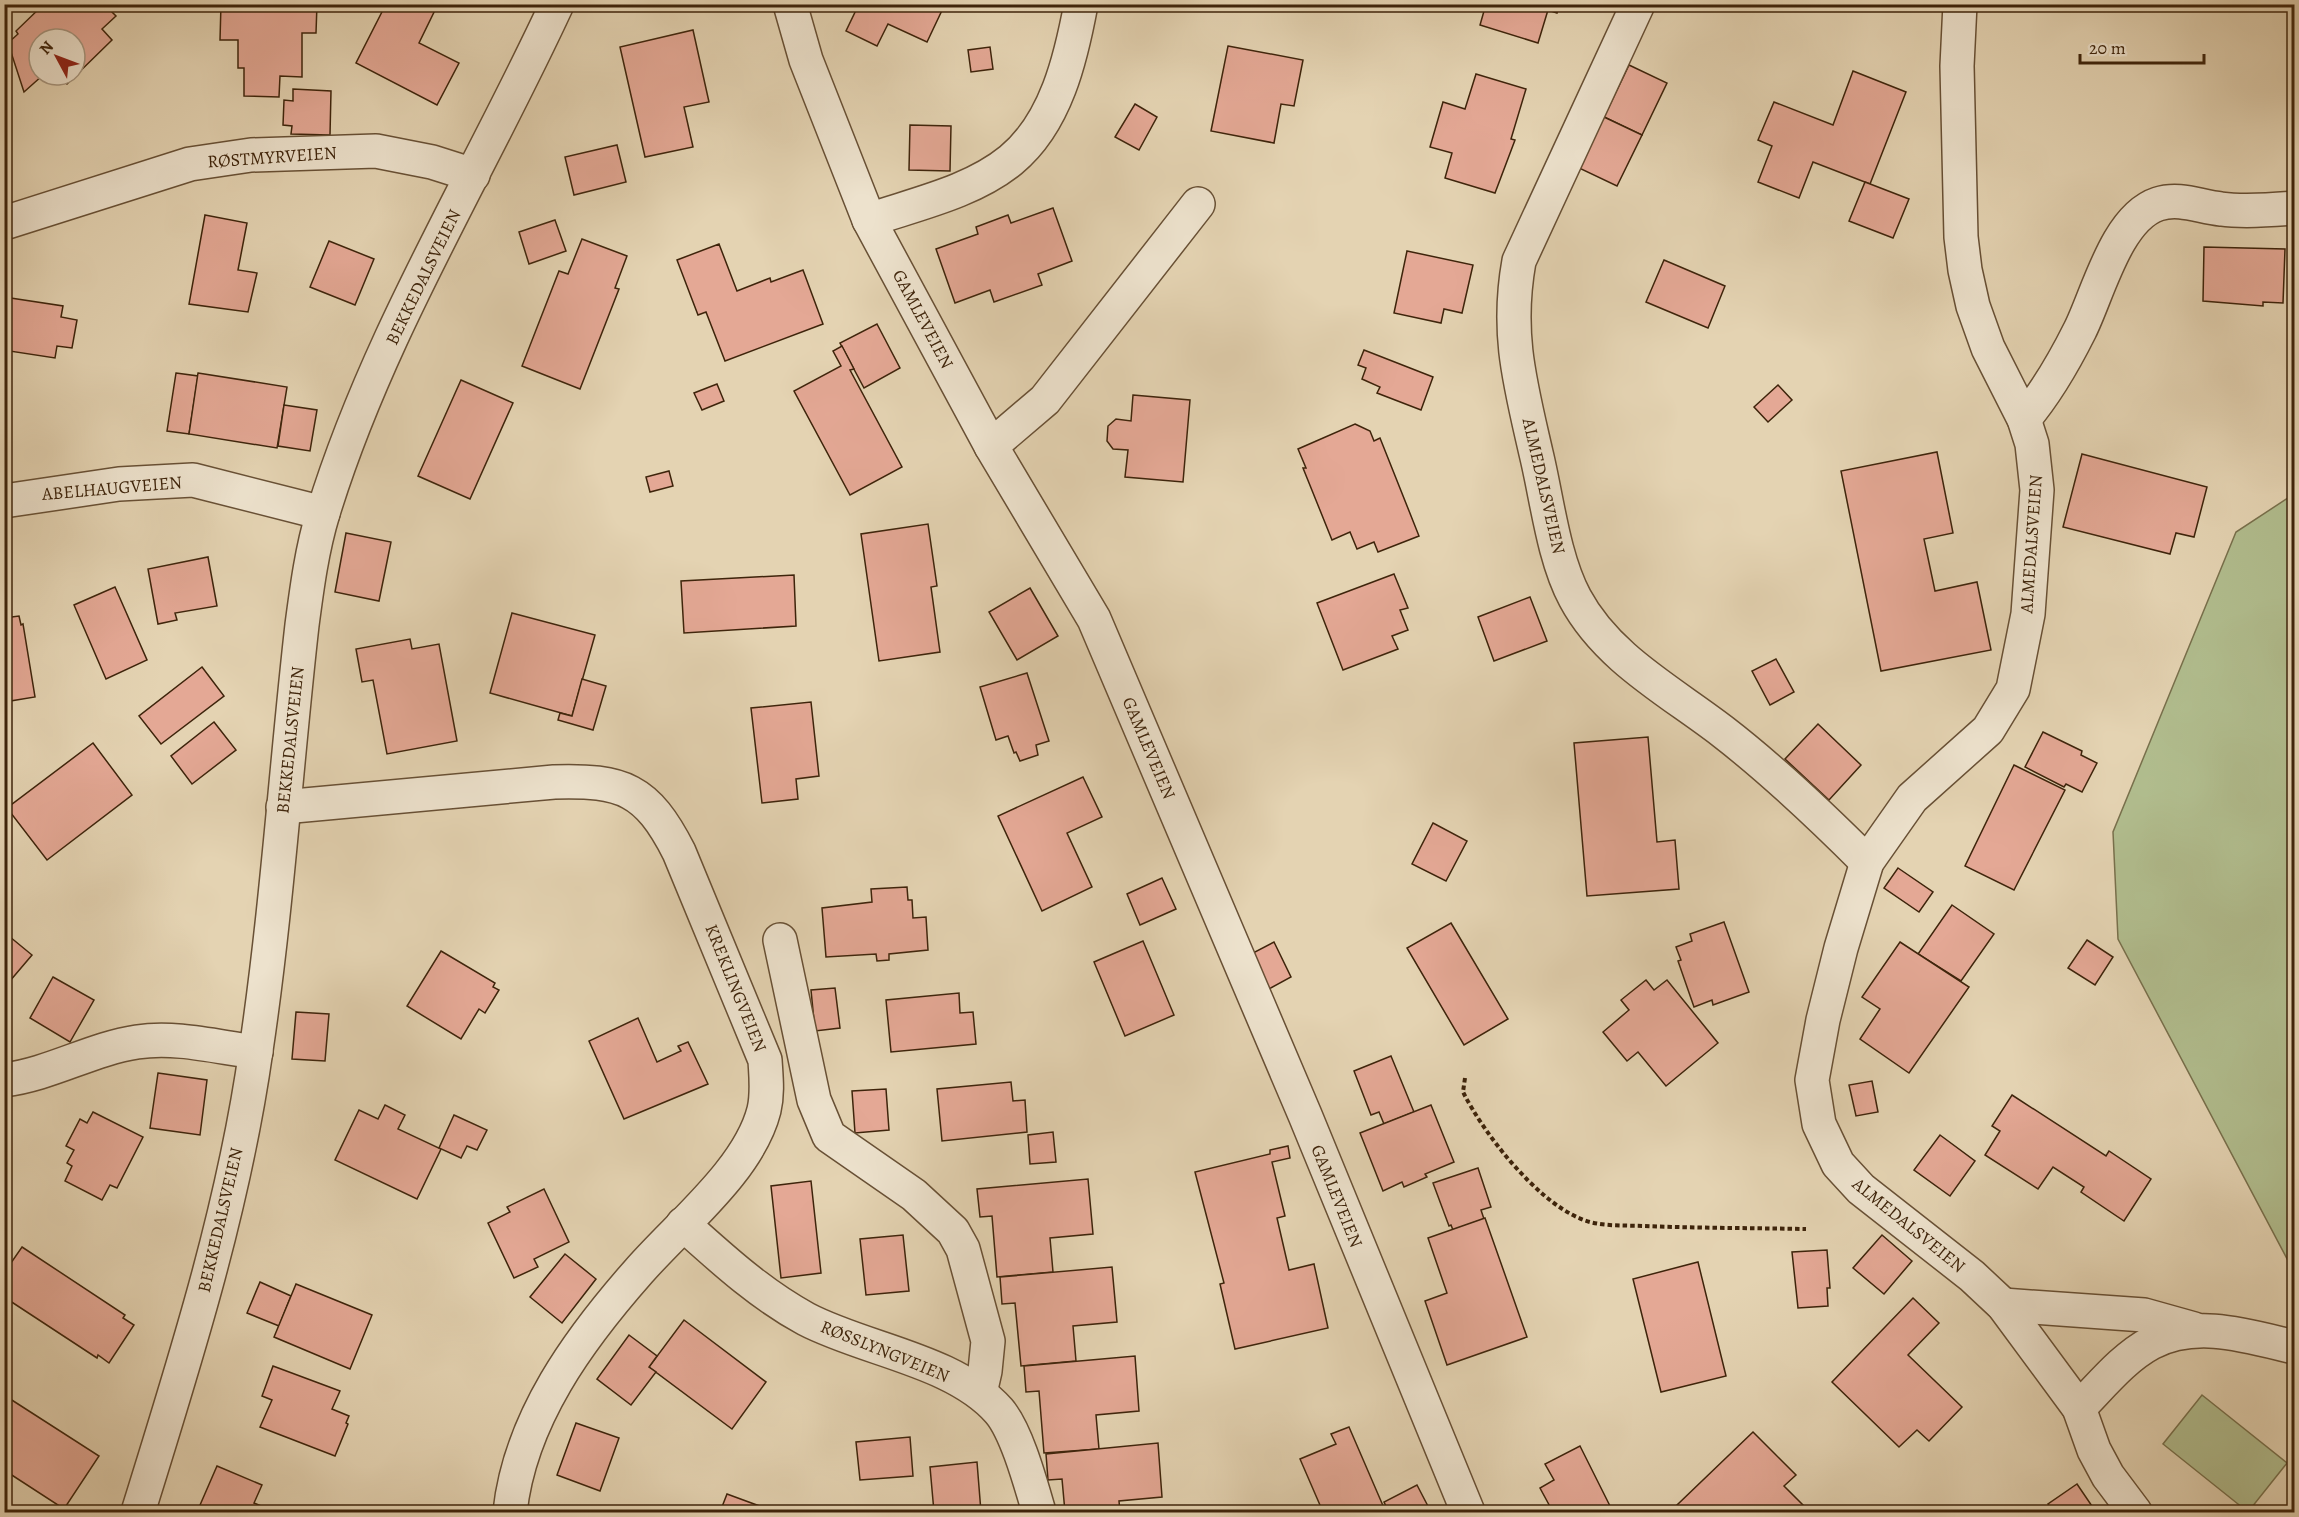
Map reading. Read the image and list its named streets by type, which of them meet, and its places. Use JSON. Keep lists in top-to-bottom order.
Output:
{
  "streets": {
    "street": [
      "RØSTMYRVEIEN",
      "BEKKEDALSVEIEN",
      "GAMLEVEIEN",
      "ALMEDALSVEIEN",
      "ABELHAUGVEIEN",
      "KREKLINGVEIEN",
      "RØSSLYNGVEIEN"
    ]
  },
  "crossings": [
    ["RØSTMYRVEIEN", "BEKKEDALSVEIEN"],
    ["BEKKEDALSVEIEN", "ABELHAUGVEIEN"],
    ["BEKKEDALSVEIEN", "KREKLINGVEIEN"],
    ["KREKLINGVEIEN", "RØSSLYNGVEIEN"]
  ],
  "scale_bar": "20 m",
  "north": "top left"
}
